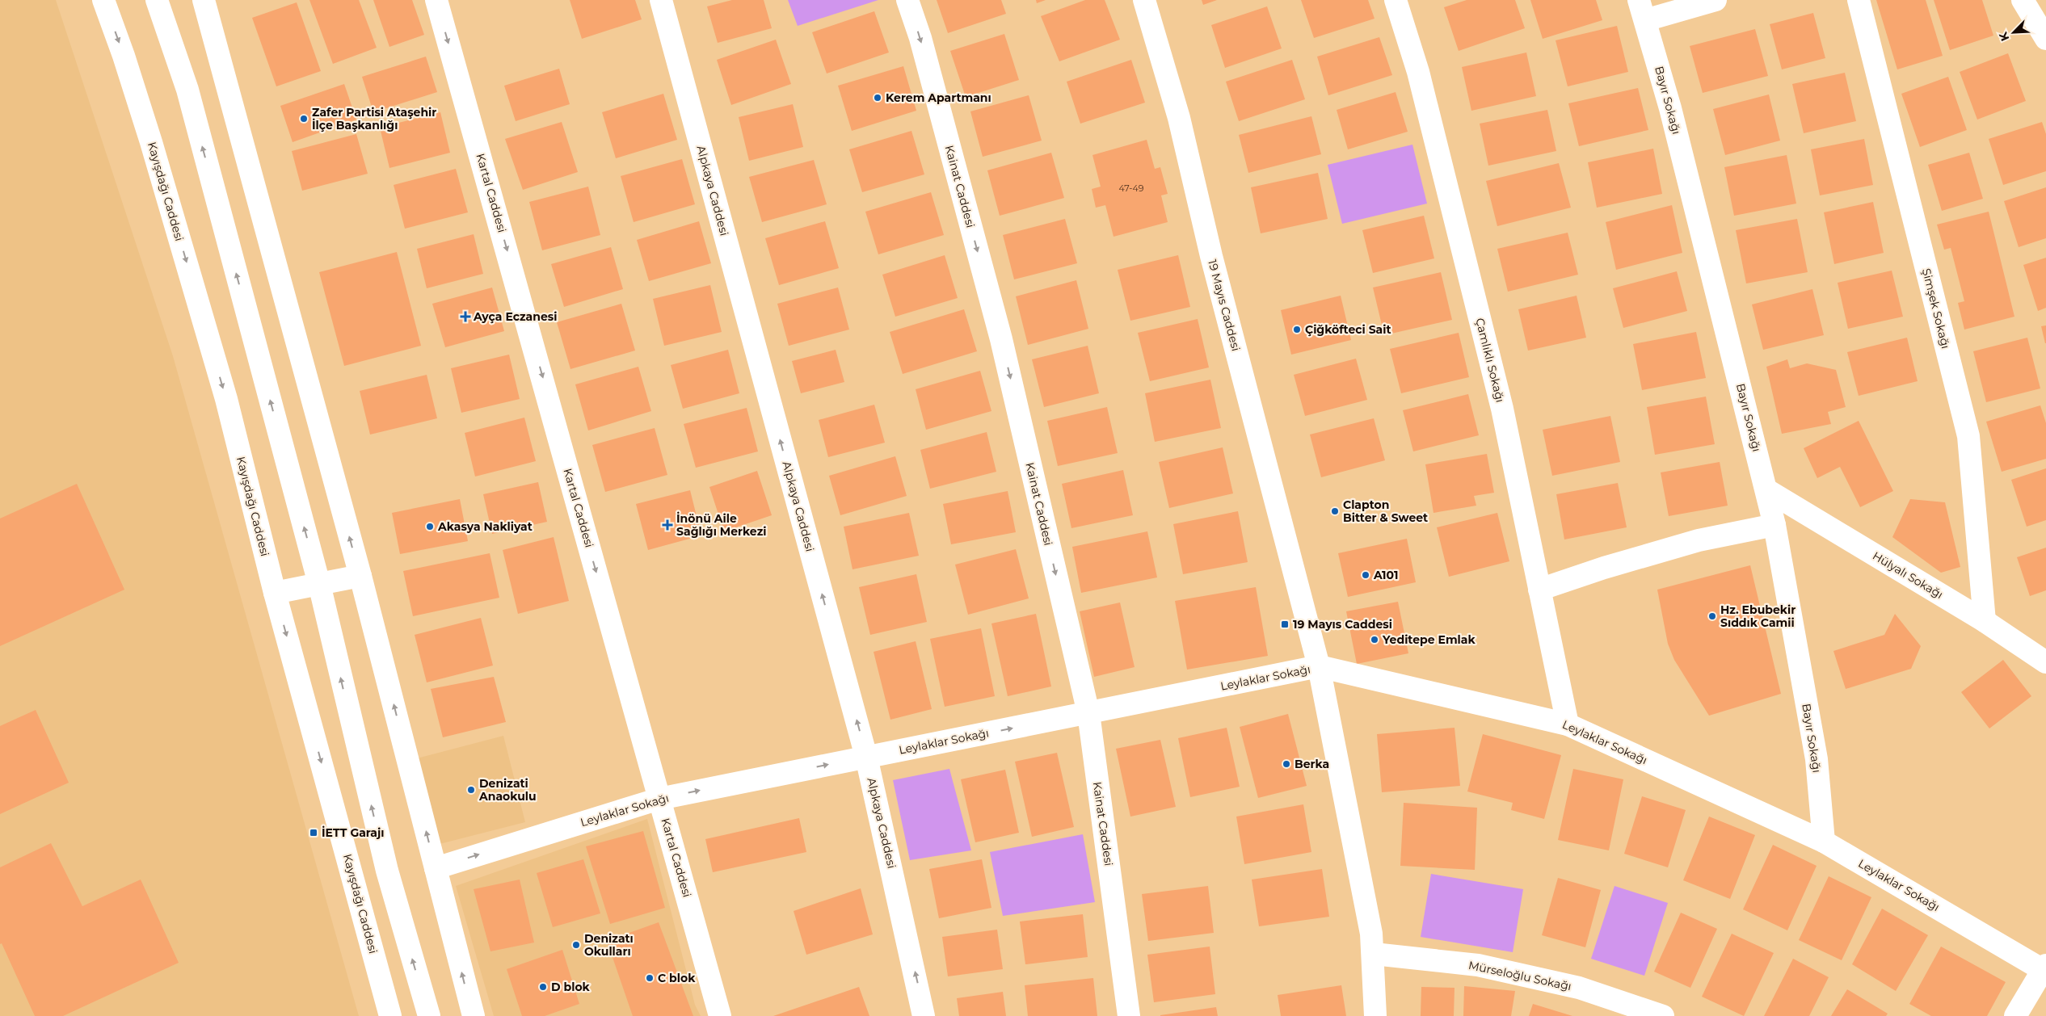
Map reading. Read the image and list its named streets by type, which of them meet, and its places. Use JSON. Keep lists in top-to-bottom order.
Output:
{
  "streets": {
    "street": [
      "Bayır Sokağı",
      "Kainat Caddesi",
      "Alpkaya Caddesi",
      "Kayışdağı Caddesi",
      "Kartal Caddesi",
      "19 Mayıs Caddesi",
      "Şimşek Sokağı",
      "Çamlıklı Sokağı",
      "Hülyalı Sokağı",
      "Leylaklar Sokağı",
      "Mürseloğlu Sokağı"
    ]
  },
  "crossings": [
    ["Bayır Sokağı", "Hülyalı Sokağı"],
    ["Bayır Sokağı", "Leylaklar Sokağı"],
    ["Kainat Caddesi", "Leylaklar Sokağı"],
    ["Alpkaya Caddesi", "Leylaklar Sokağı"],
    ["Kartal Caddesi", "Leylaklar Sokağı"],
    ["19 Mayıs Caddesi", "Leylaklar Sokağı"],
    ["19 Mayıs Caddesi", "Mürseloğlu Sokağı"],
    ["Şimşek Sokağı", "Hülyalı Sokağı"],
    ["Çamlıklı Sokağı", "Leylaklar Sokağı"]
  ],
  "one_way": [
    "Kainat Caddesi",
    "Alpkaya Caddesi",
    "Kartal Caddesi",
    "Leylaklar Sokağı"
  ],
  "places": {
    "other": [
      "Kerem Apartmanı",
      "Zafer Partisi Ataşehir İlçe Başkanlığı",
      "Çiğköfteci Sait",
      "Clapton Bitter & Sweet",
      "Akasya Nakliyat",
      "A101",
      "Hz. Ebubekir Sıddık Camii",
      "Yeditepe Emlak",
      "Berka",
      "Denizati Anaokulu",
      "Denizatı Okulları",
      "C blok",
      "D blok"
    ],
    "health": ["Ayça Eczanesi", "İnönü Aile Sağlığı Merkezi"],
    "transit": ["19 Mayıs Caddesi", "İETT Garajı"]
  },
  "house_numbers": ["47-49"],
  "north": "bottom left"
}
